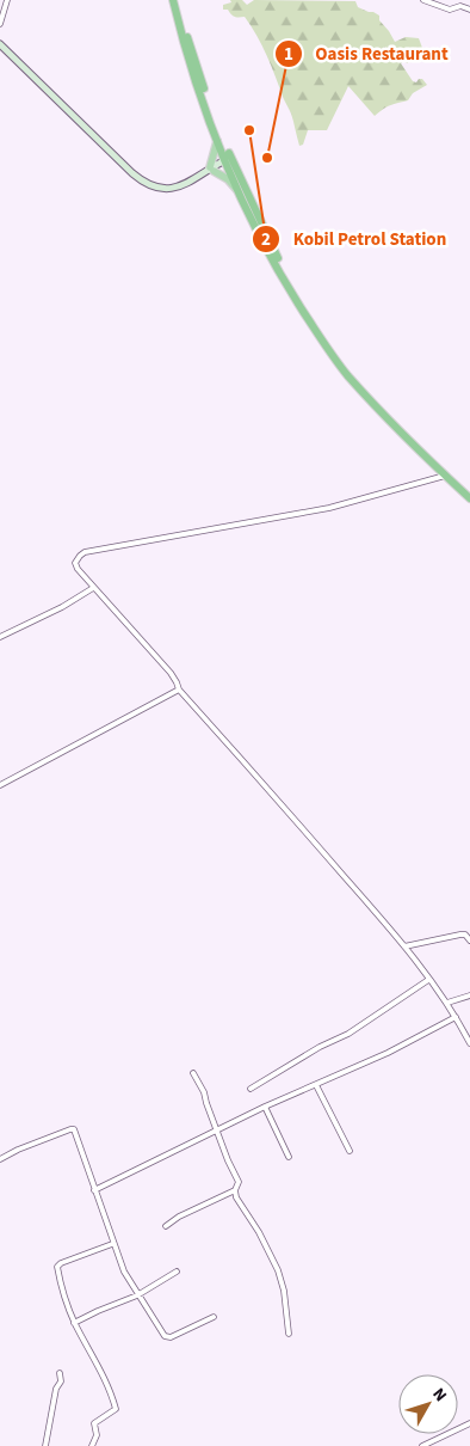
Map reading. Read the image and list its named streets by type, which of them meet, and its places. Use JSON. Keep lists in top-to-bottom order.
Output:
{
  "places": ["Kobil Petrol Station", "Oasis Restaurant"],
  "north": "top right"
}
